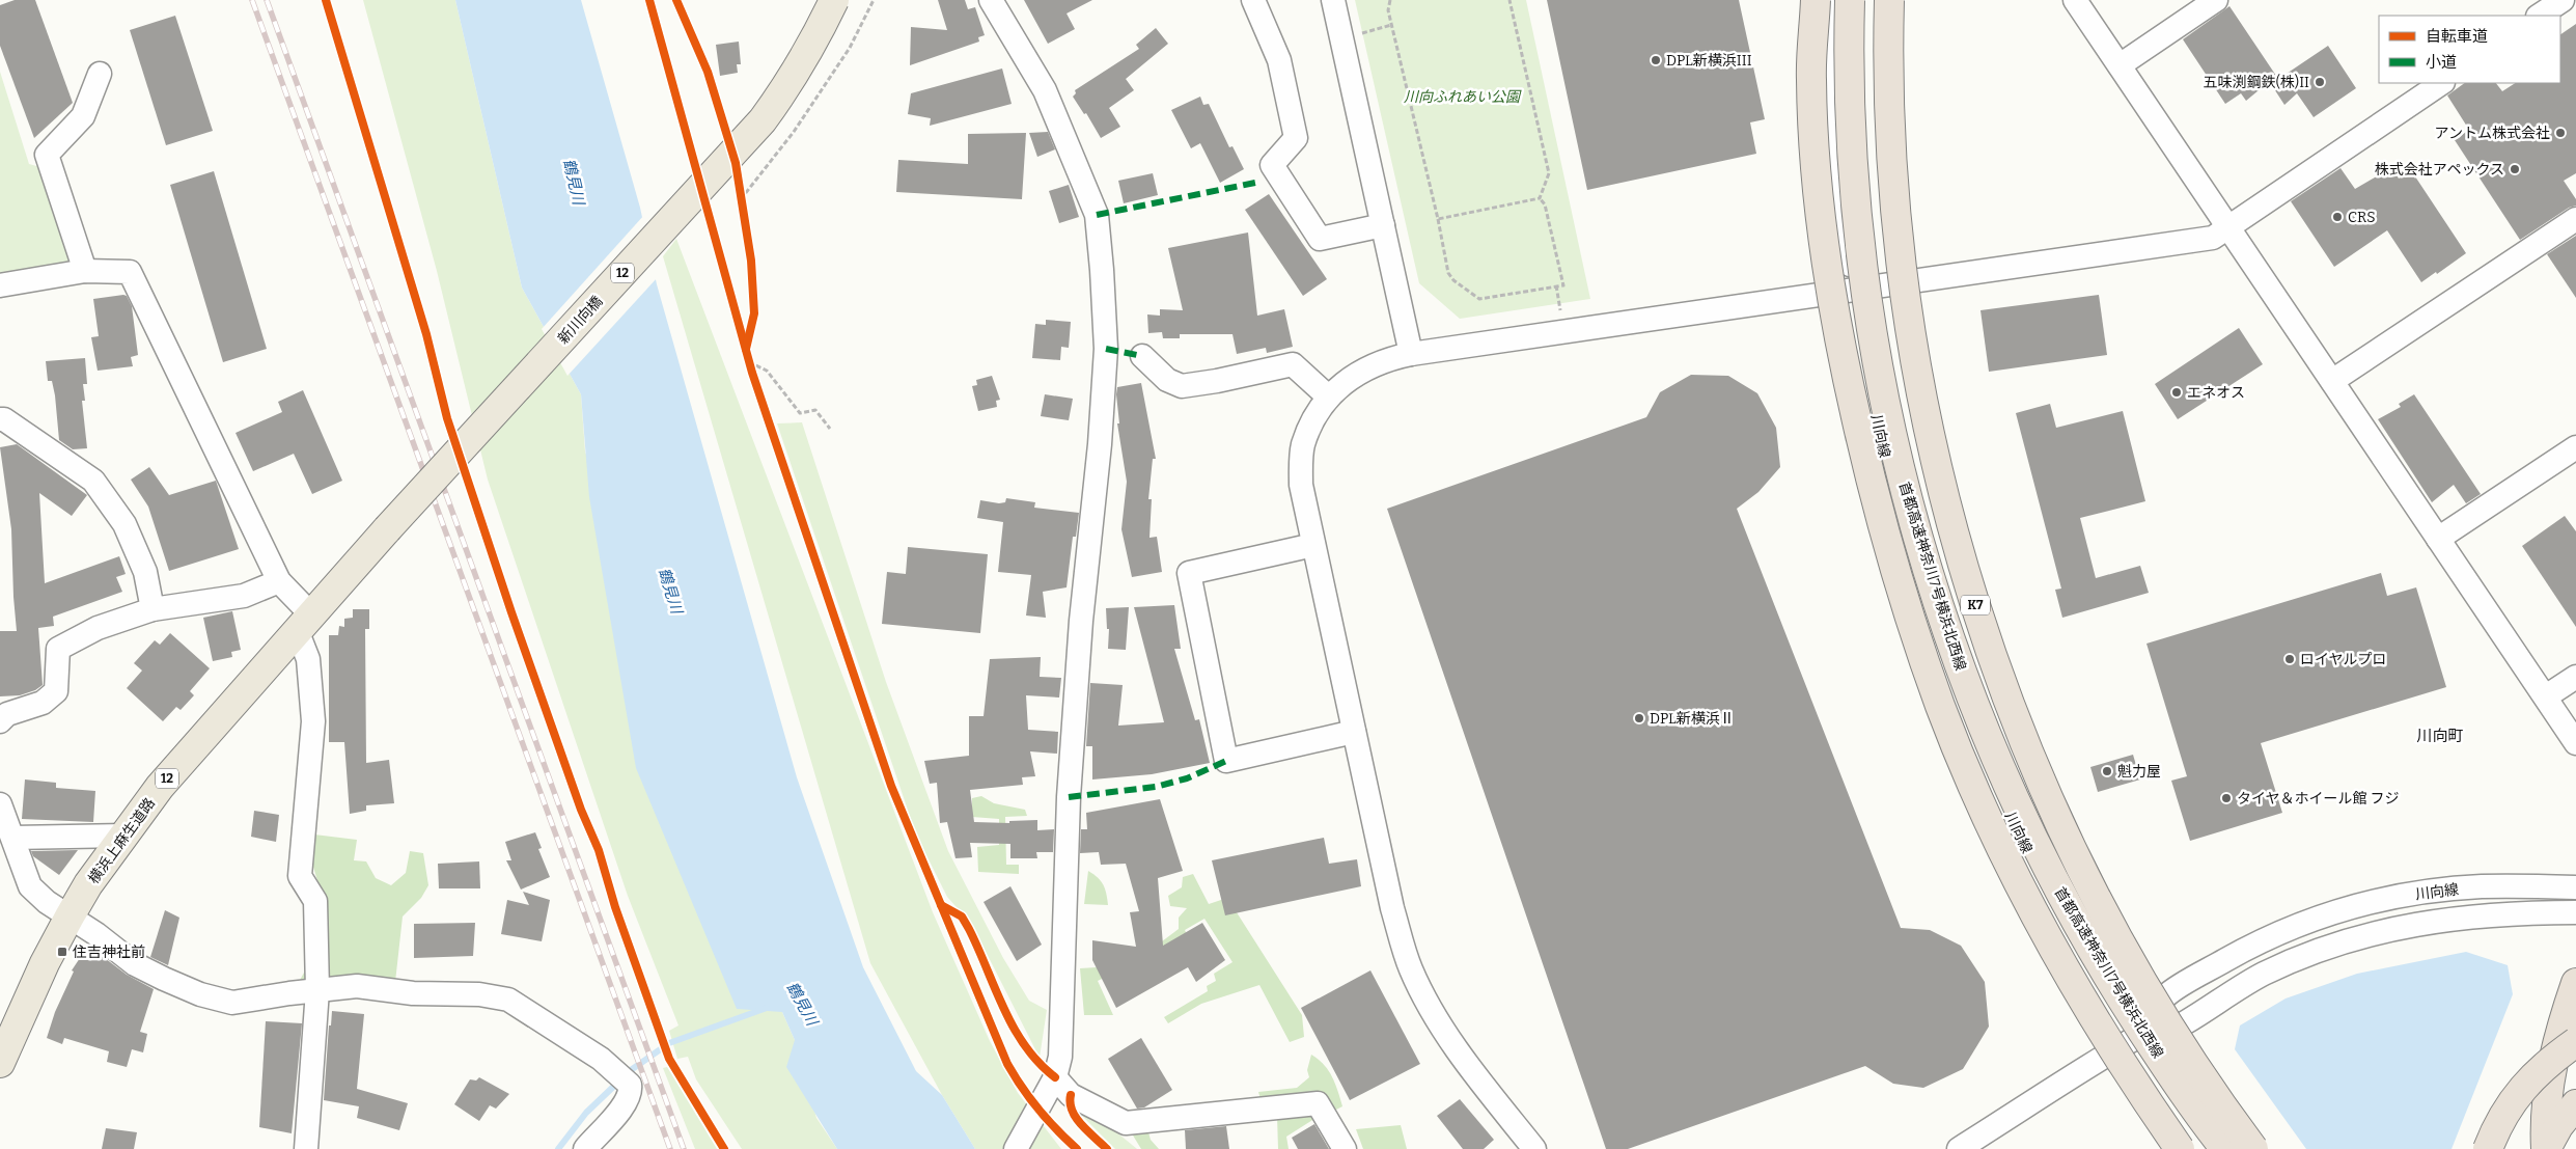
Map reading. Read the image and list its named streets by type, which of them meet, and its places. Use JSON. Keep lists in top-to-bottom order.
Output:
{
  "streets": {
    "highway": ["首都高速神奈川7号横浜北西線", "K7"],
    "main road": ["12", "新川向橋", "横浜上麻生道路"],
    "street": ["川向線"]
  },
  "crossings": [
    ["新川向橋", "横浜上麻生道路"]
  ],
  "districts": ["川向町"],
  "water": ["鶴見川"],
  "parks": ["川向ふれあい公園"],
  "places": {
    "other": [
      "DPL新横浜III",
      "五味渕鋼鉄(株)II",
      "アントム株式会社",
      "株式会社アペックス",
      "CRS",
      "エネオス",
      "ロイヤルプロ",
      "DPL新横浜Ⅱ",
      "魁力屋",
      "タイヤ＆ホイール館 フジ"
    ],
    "transit": ["住吉神社前"]
  },
  "legend": ["自転車道", "小道"]
}
